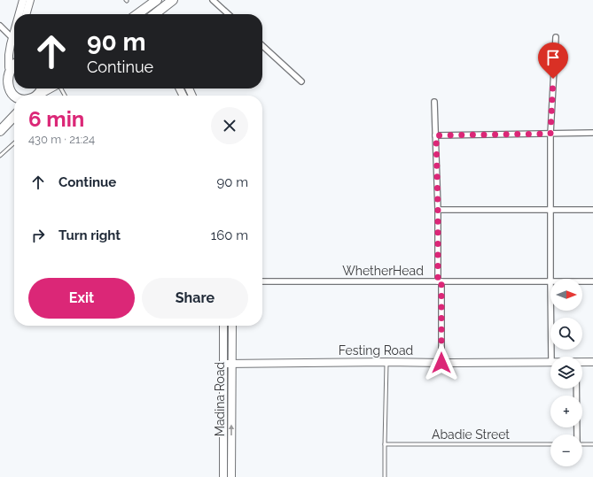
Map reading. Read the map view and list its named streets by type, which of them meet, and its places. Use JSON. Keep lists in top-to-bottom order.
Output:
{
  "streets": {
    "main road": ["Festing Road", "Madina Road"],
    "street": ["WhetherHead"],
    "lane": ["Abadie Street"]
  },
  "crossings": [
    ["Festing Road", "Madina Road"]
  ],
  "north": "right",
  "page": {
    "turn": ["90 m", "Continue"],
    "heading": ["6 min", "430 m · 21:24"],
    "list": [
      {
        "name": "Continue",
        "value": "90 m"
      },
      {
        "name": "Turn right",
        "value": "160 m"
      }
    ],
    "buttons": ["Exit", "Share"],
    "map_buttons": ["+", "−"]
  }
}
